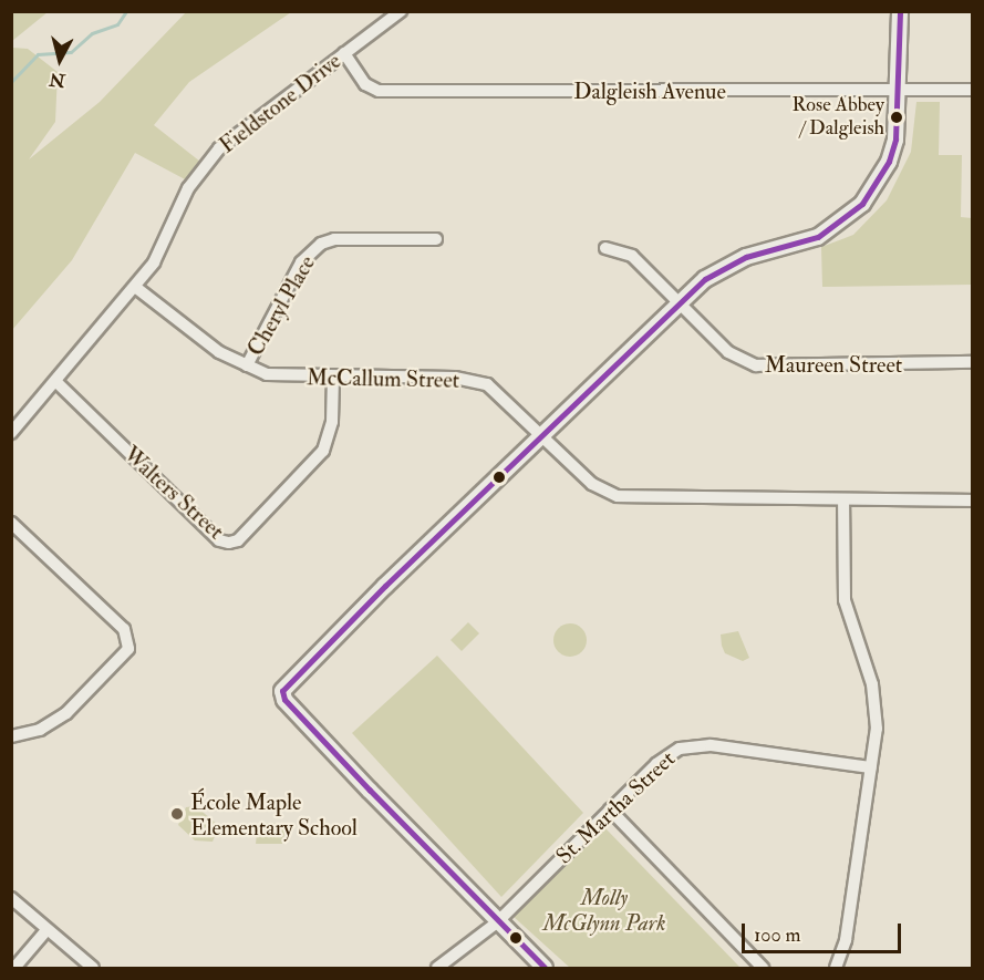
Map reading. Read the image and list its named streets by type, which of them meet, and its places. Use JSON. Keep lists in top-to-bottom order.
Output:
{
  "streets": {
    "street": [
      "Dalgleish Avenue",
      "Fieldstone Drive",
      "Cheryl Place",
      "Maureen Street",
      "McCallum Street",
      "Walters Street",
      "St. Martha Street"
    ]
  },
  "crossings": [
    ["Dalgleish Avenue", "Fieldstone Drive"],
    ["Fieldstone Drive", "McCallum Street"],
    ["Fieldstone Drive", "Walters Street"],
    ["Cheryl Place", "McCallum Street"],
    ["McCallum Street", "Walters Street"]
  ],
  "parks": ["Molly McGlynn Park"],
  "places": ["Rose Abbey / Dalgleish", "École Maple Elementary School"],
  "scale_bar": "100 m",
  "north": "bottom"
}
